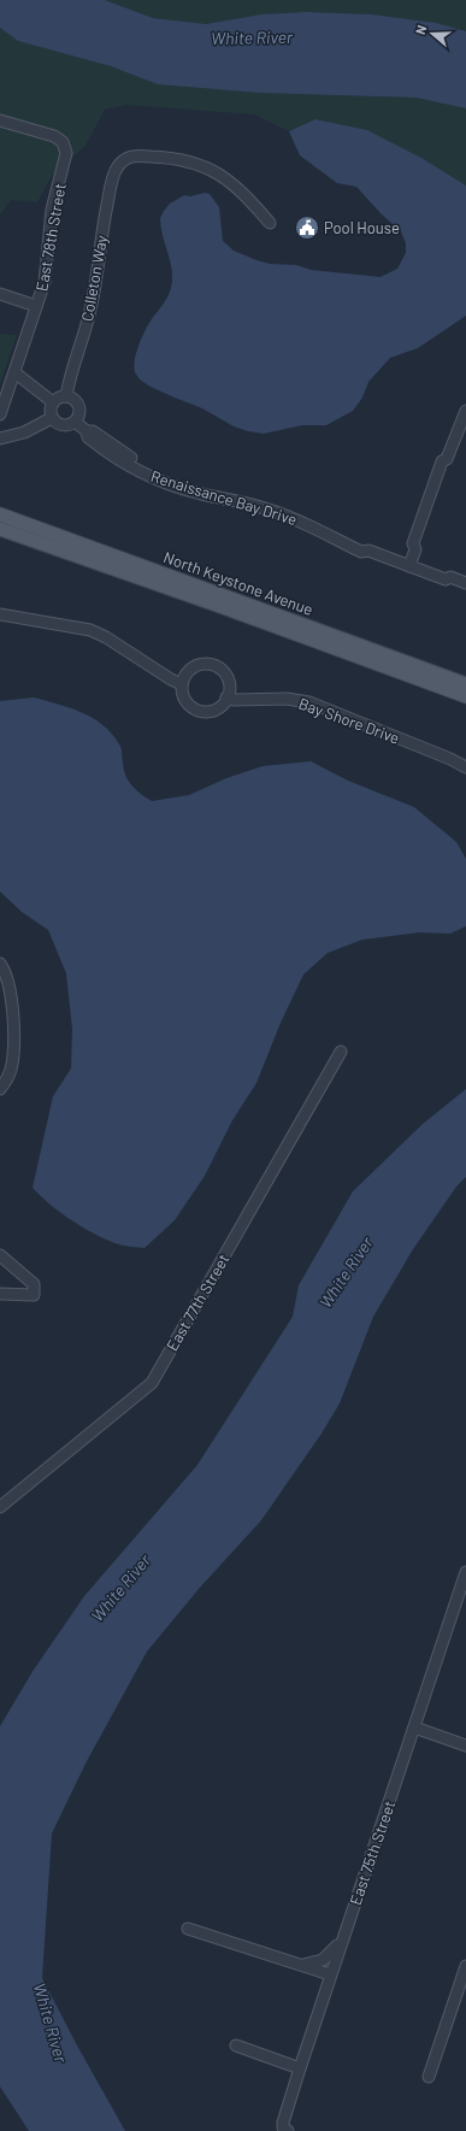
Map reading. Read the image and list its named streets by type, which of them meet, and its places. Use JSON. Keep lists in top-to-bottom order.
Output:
{
  "streets": {
    "main road": ["North Keystone Avenue"],
    "street": [
      "East 78th Street",
      "Colleton Way",
      "Renaissance Bay Drive",
      "Bay Shore Drive",
      "East 77th Street",
      "East 75th Street"
    ]
  },
  "crossings": [
    ["Colleton Way", "Renaissance Bay Drive"]
  ],
  "water": ["White River"],
  "places": {
    "public building": ["Pool House"]
  },
  "north": "left"
}
